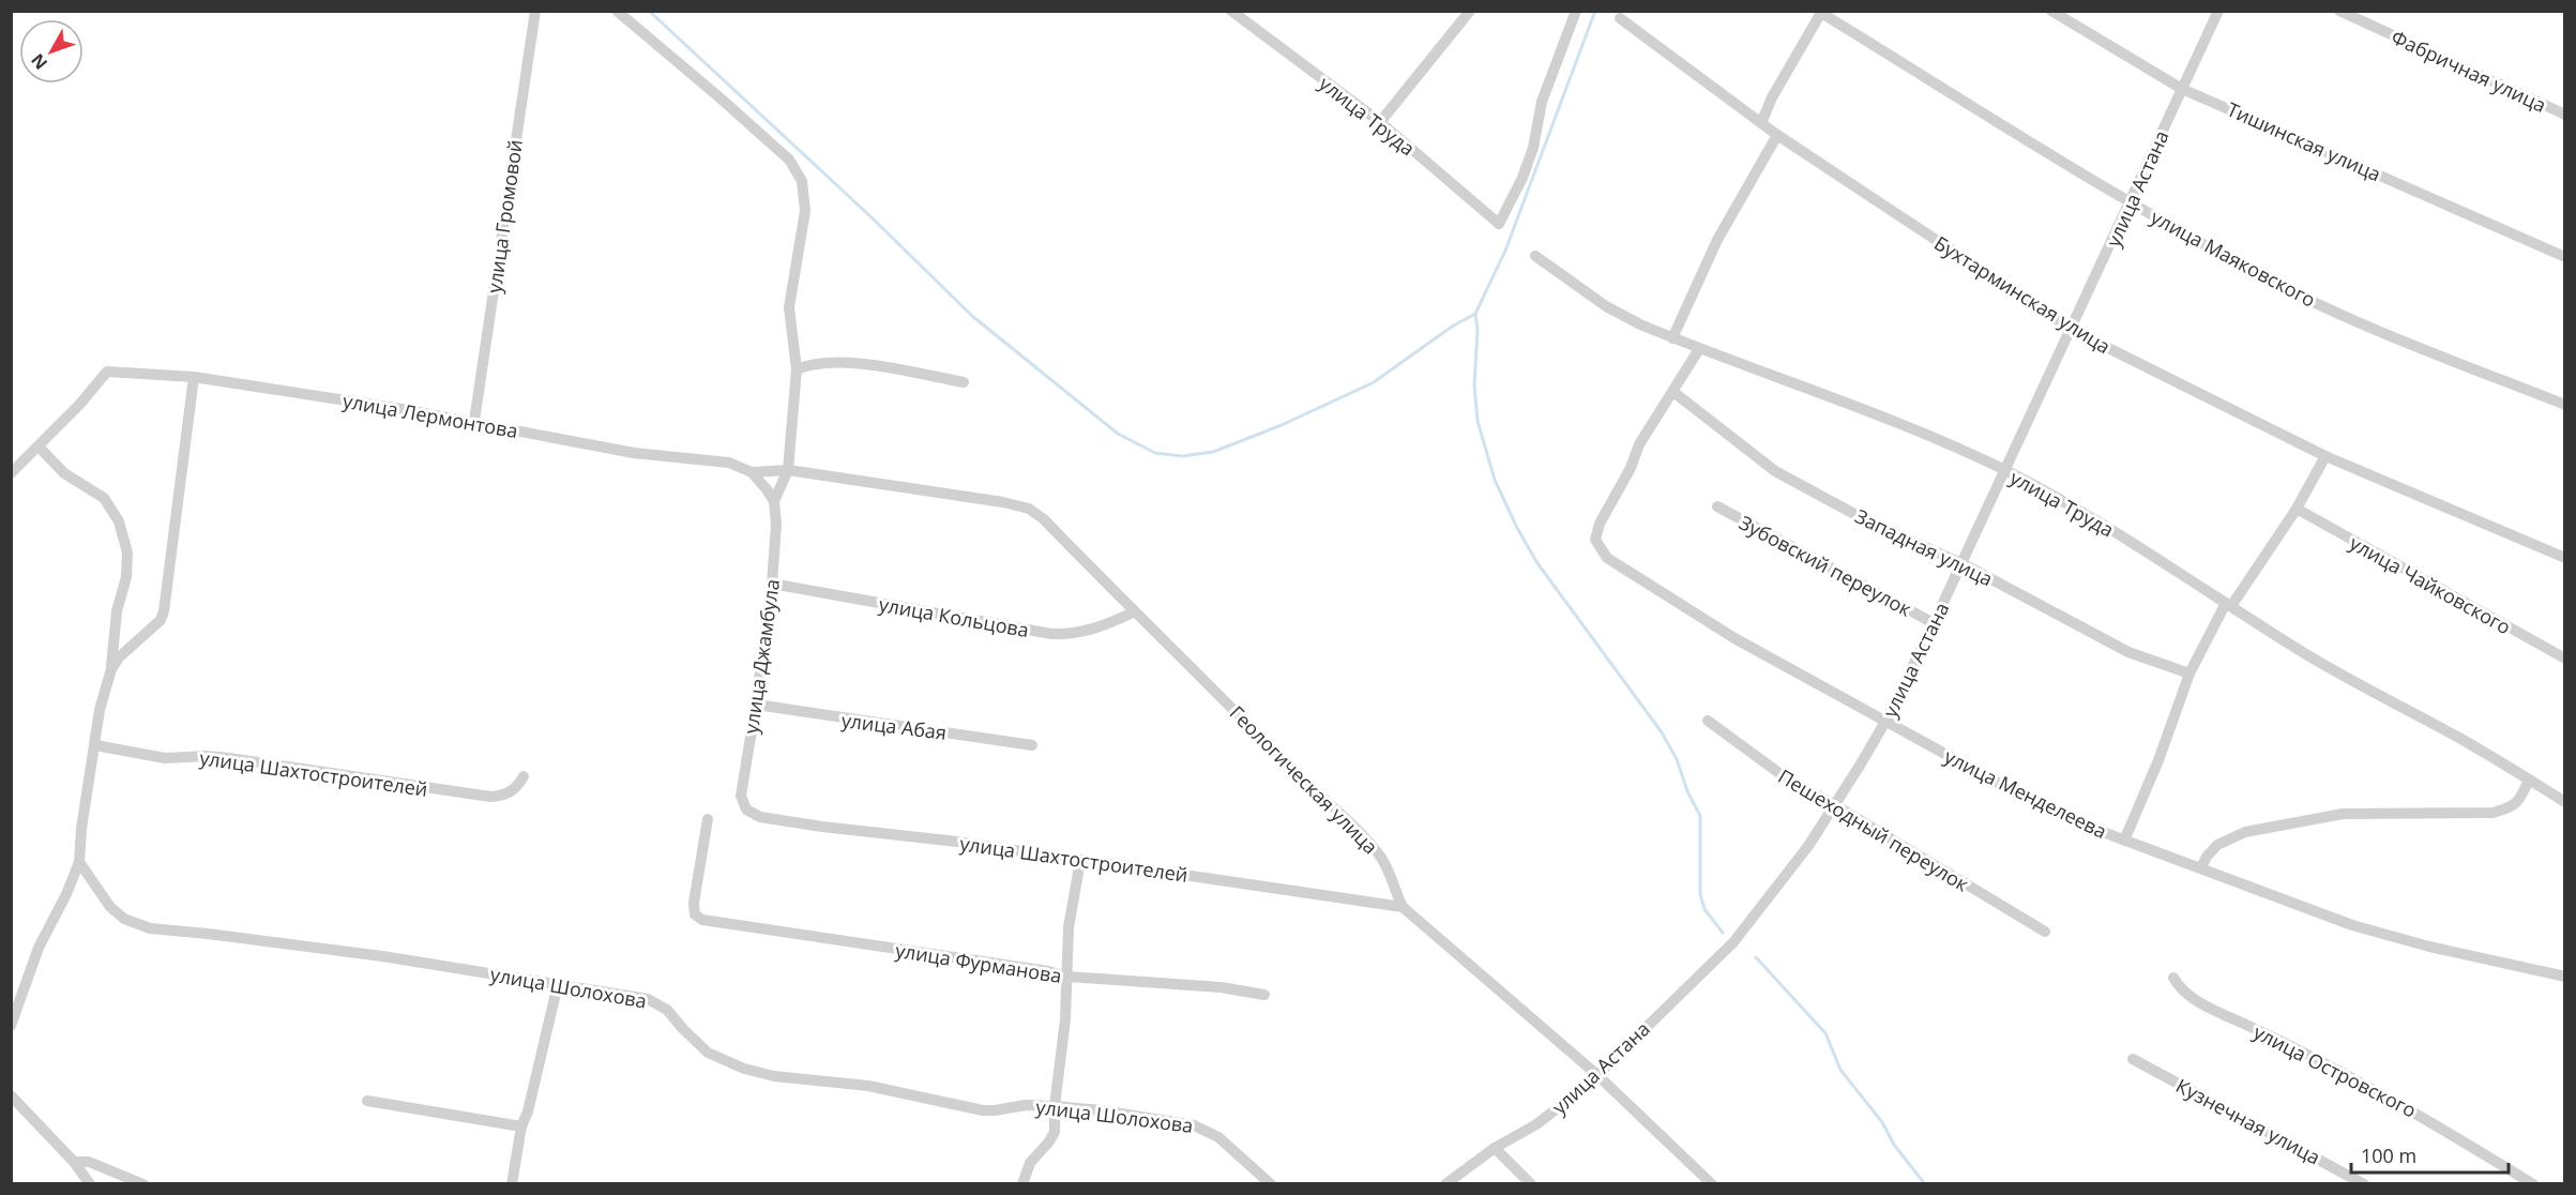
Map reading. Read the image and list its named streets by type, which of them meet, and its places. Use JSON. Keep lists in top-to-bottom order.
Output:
{
  "streets": {
    "street": [
      "Фабричная улица",
      "улица Труда",
      "Тишинская улица",
      "улица Астана",
      "улица Громовой",
      "улица Маяковского",
      "Бухтарминская улица",
      "улица Лермонтова",
      "Западная улица",
      "Зубовский переулок",
      "улица Чайковского",
      "улица Кольцова",
      "улица Джамбула",
      "улица Абая",
      "улица Шахтостроителей",
      "Геологическая улица",
      "улица Менделеева",
      "Пешеходный переулок",
      "улица Фурманова",
      "улица Шолохова",
      "улица Островского",
      "Кузнечная улица"
    ]
  },
  "crossings": [
    ["улица Труда", "улица Астана"],
    ["Тишинская улица", "улица Астана"],
    ["улица Астана", "улица Маяковского"],
    ["улица Астана", "Бухтарминская улица"],
    ["улица Астана", "Западная улица"],
    ["улица Астана", "Зубовский переулок"],
    ["улица Астана", "Геологическая улица"],
    ["улица Астана", "улица Менделеева"],
    ["улица Астана", "Пешеходный переулок"],
    ["улица Громовой", "улица Лермонтова"],
    ["улица Лермонтова", "улица Джамбула"],
    ["улица Лермонтова", "Геологическая улица"],
    ["Западная улица", "улица Менделеева"],
    ["улица Кольцова", "улица Джамбула"],
    ["улица Кольцова", "Геологическая улица"],
    ["улица Джамбула", "улица Абая"],
    ["улица Джамбула", "улица Шахтостроителей"],
    ["улица Шахтостроителей", "Геологическая улица"]
  ],
  "scale_bar": "100 m",
  "north": "bottom left"
}
